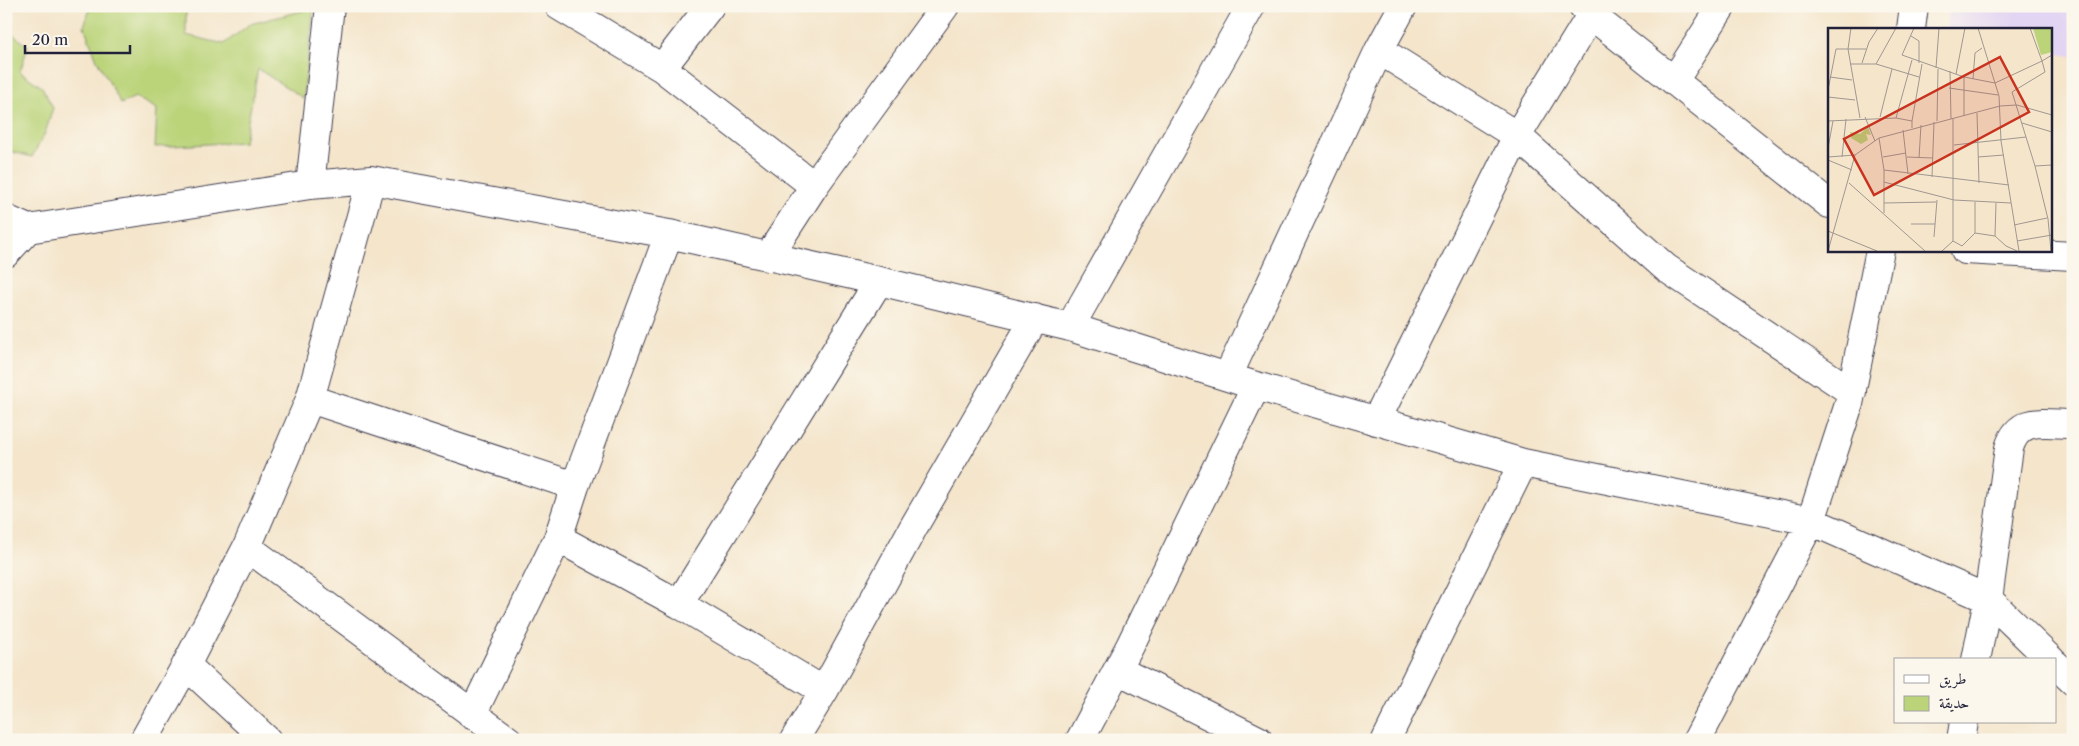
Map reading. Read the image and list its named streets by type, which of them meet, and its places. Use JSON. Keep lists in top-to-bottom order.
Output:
{
  "legend": ["طريق", "حديقة"],
  "scale_bar": "20 m"
}
